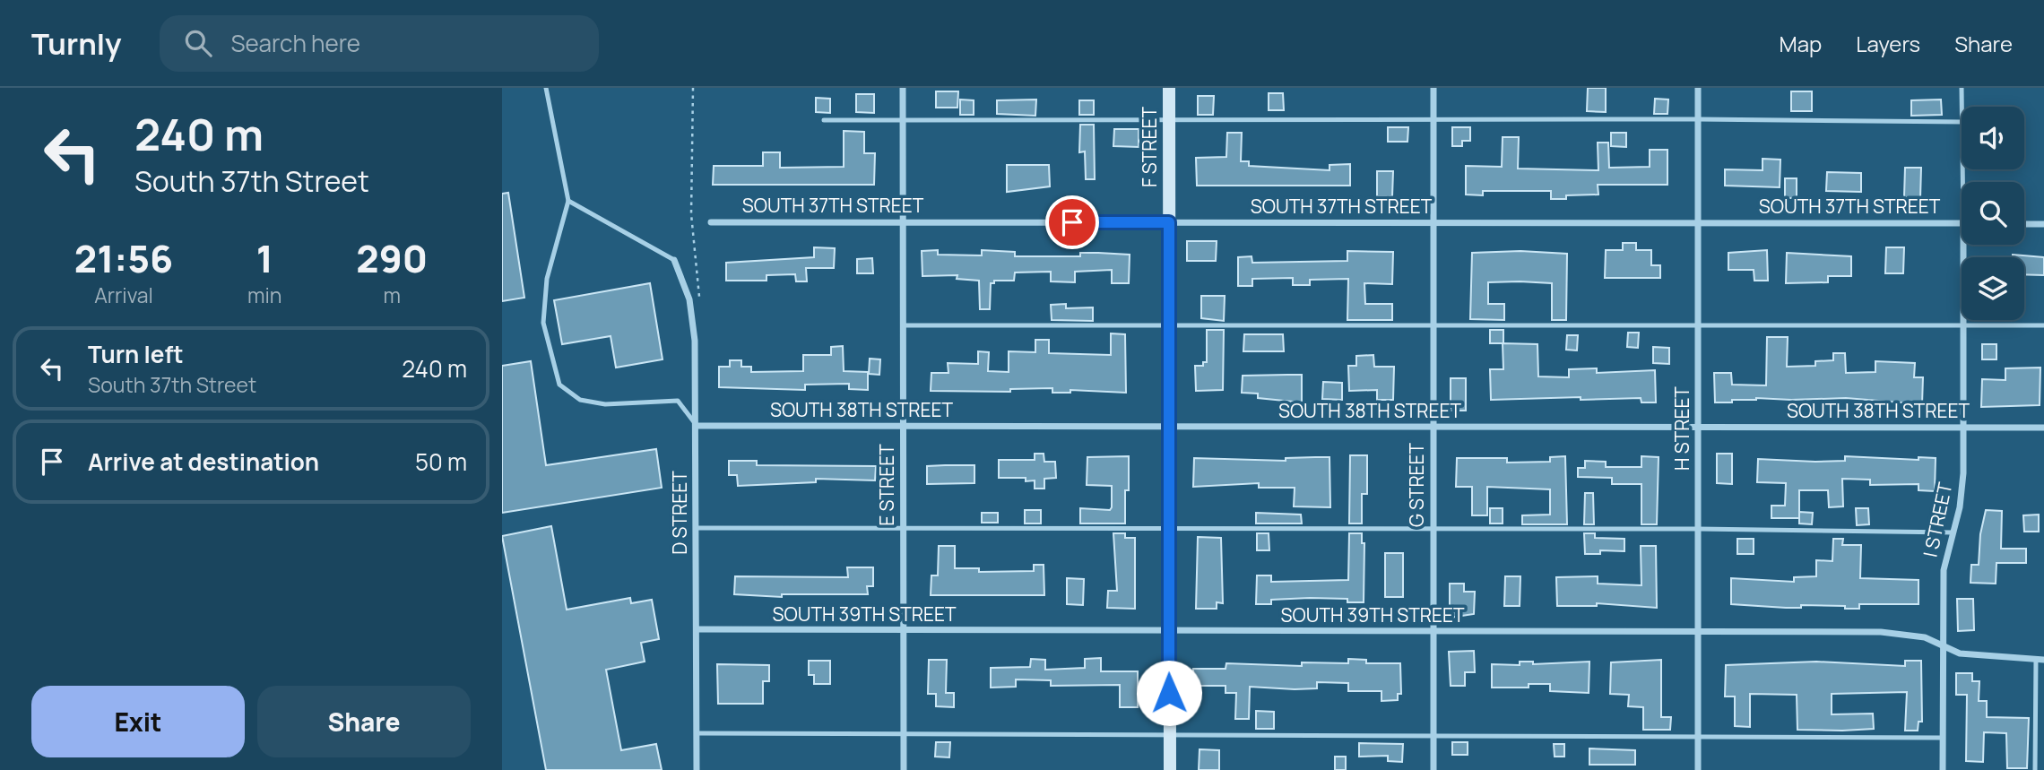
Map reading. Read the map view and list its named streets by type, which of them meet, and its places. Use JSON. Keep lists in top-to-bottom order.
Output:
{
  "streets": {
    "main road": ["F STREET"],
    "street": [
      "SOUTH 37TH STREET",
      "SOUTH 38TH STREET",
      "H STREET",
      "E STREET",
      "G STREET",
      "D STREET",
      "I STREET",
      "SOUTH 39TH STREET"
    ]
  },
  "crossings": [
    ["F STREET", "SOUTH 37TH STREET"],
    ["F STREET", "SOUTH 38TH STREET"],
    ["F STREET", "SOUTH 39TH STREET"],
    ["SOUTH 37TH STREET", "H STREET"],
    ["SOUTH 37TH STREET", "E STREET"],
    ["SOUTH 37TH STREET", "G STREET"],
    ["SOUTH 38TH STREET", "H STREET"],
    ["SOUTH 38TH STREET", "E STREET"],
    ["SOUTH 38TH STREET", "G STREET"],
    ["SOUTH 38TH STREET", "D STREET"],
    ["SOUTH 38TH STREET", "I STREET"],
    ["H STREET", "SOUTH 39TH STREET"],
    ["E STREET", "SOUTH 39TH STREET"],
    ["G STREET", "SOUTH 39TH STREET"],
    ["D STREET", "SOUTH 39TH STREET"],
    ["I STREET", "SOUTH 39TH STREET"]
  ],
  "page": {
    "header": "Turnly",
    "search": "Search here",
    "nav": ["Map", "Layers", "Share"],
    "turn": ["240 m", "South 37th Street"],
    "eta": [
      "21:56",
      "Arrival",
      "1",
      "min",
      "290",
      "m"
    ],
    "list": [
      {
        "name": "Turn left",
        "note": "South 37th Street",
        "value": "240 m"
      },
      {
        "name": "Arrive at destination",
        "value": "50 m"
      }
    ],
    "buttons": ["Exit", "Share"]
  }
}
